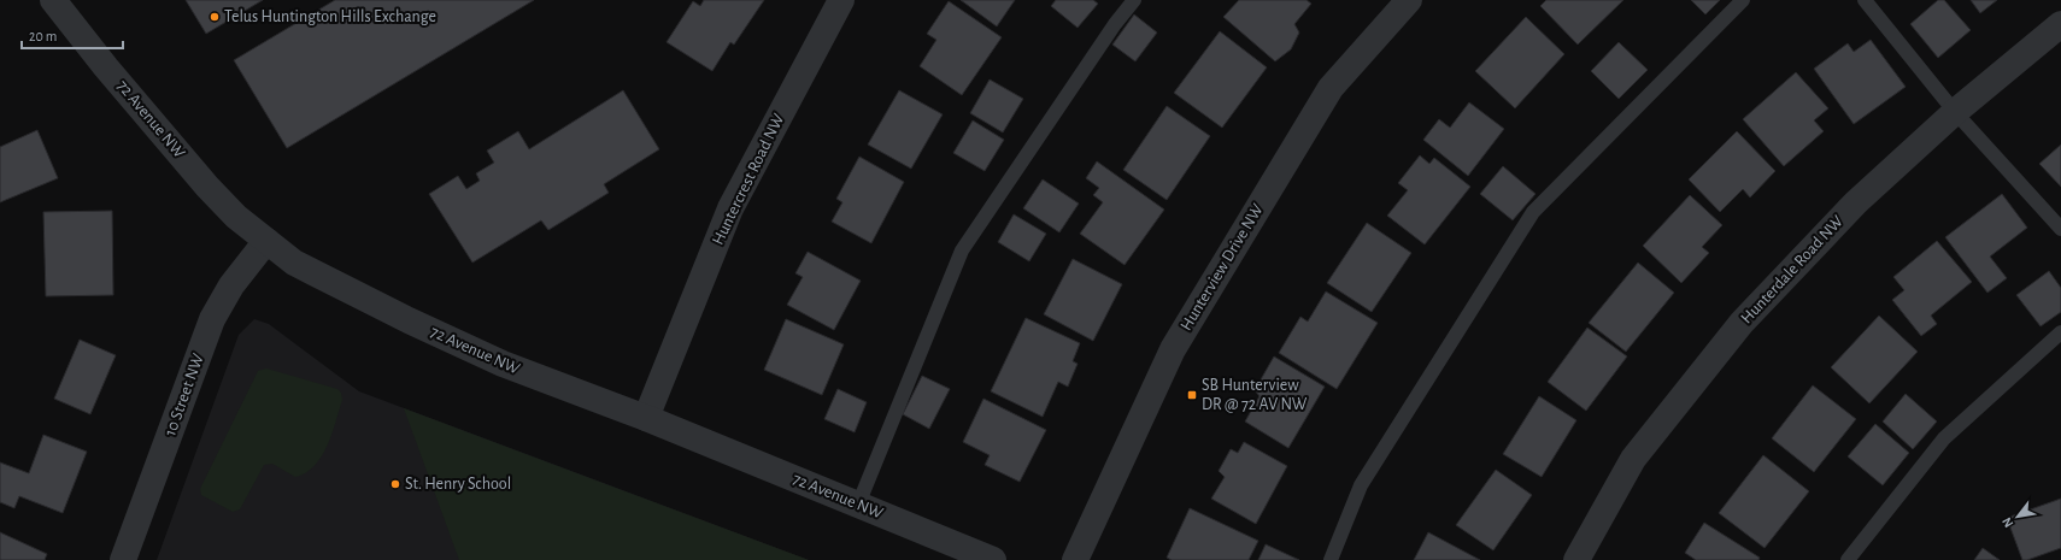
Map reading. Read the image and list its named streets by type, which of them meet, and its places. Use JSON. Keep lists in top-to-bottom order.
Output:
{
  "streets": {
    "street": [
      "72 Avenue NW",
      "Huntercrest Road NW",
      "Hunterview Drive NW",
      "Hunterdale Road NW",
      "10 Street NW"
    ]
  },
  "crossings": [
    ["72 Avenue NW", "Huntercrest Road NW"],
    ["72 Avenue NW", "10 Street NW"]
  ],
  "places": {
    "other": ["Telus Huntington Hills Exchange", "St. Henry School"],
    "transit": ["SB Hunterview DR @ 72 AV NW"]
  },
  "scale_bar": "20 m",
  "north": "bottom left"
}
